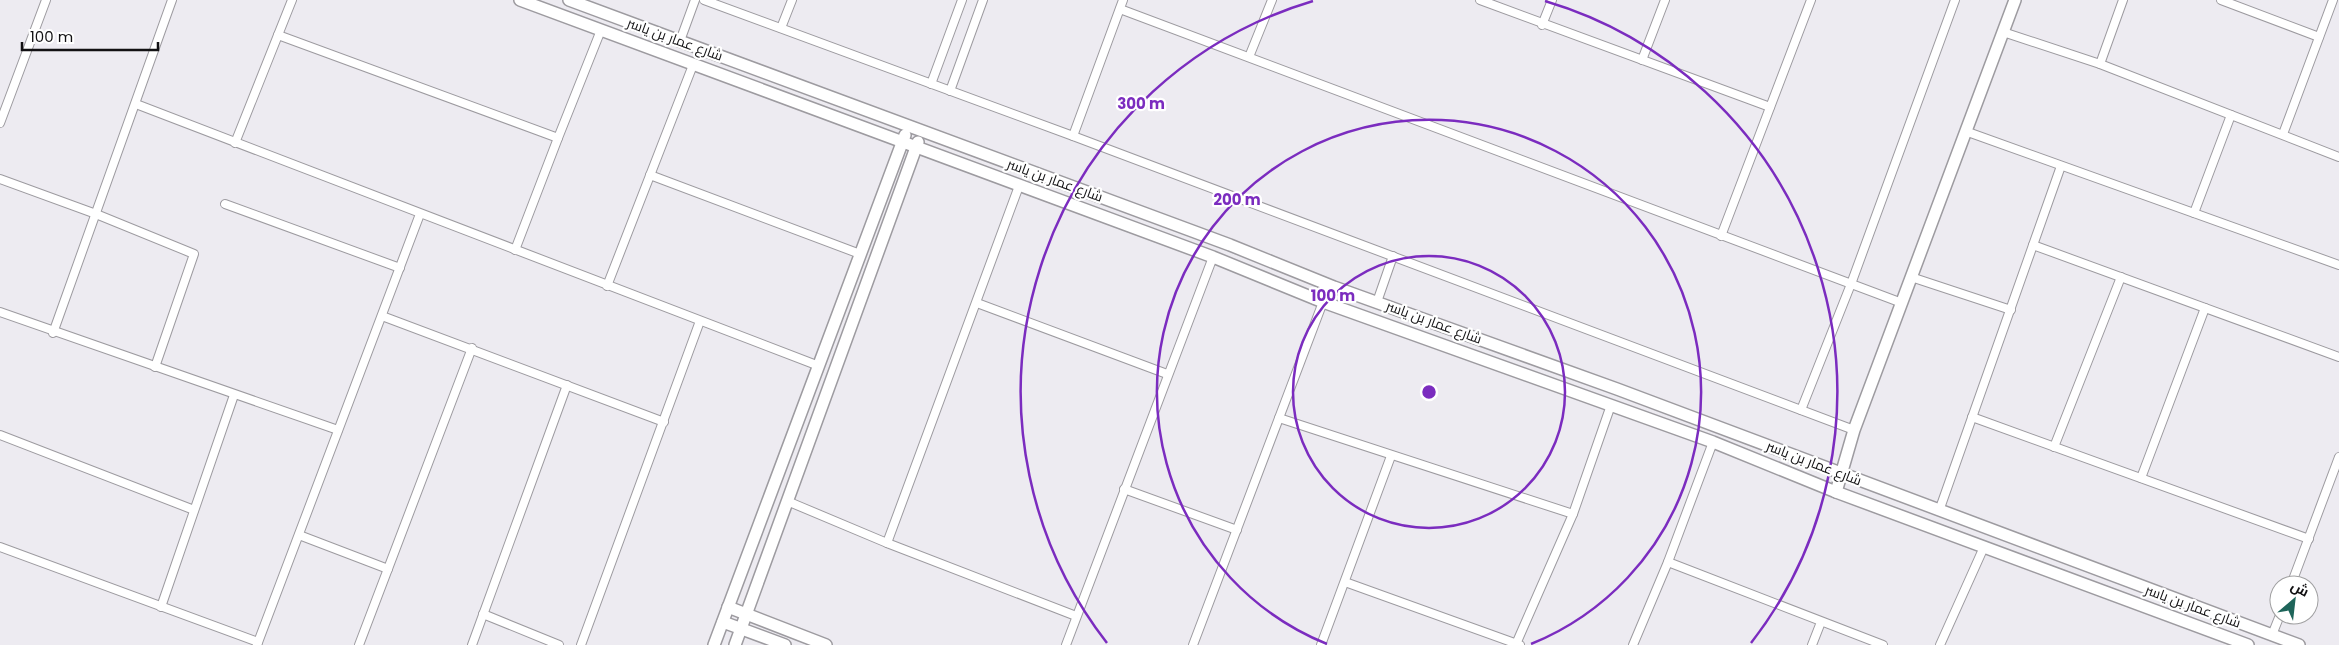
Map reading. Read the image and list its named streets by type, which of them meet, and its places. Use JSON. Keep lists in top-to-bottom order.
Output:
{
  "streets": {
    "street": ["شارع عمار بن ياسر"]
  },
  "scale_bar": "100 m",
  "north": "top right",
  "rings": ["300 m", "200 m", "100 m"]
}
